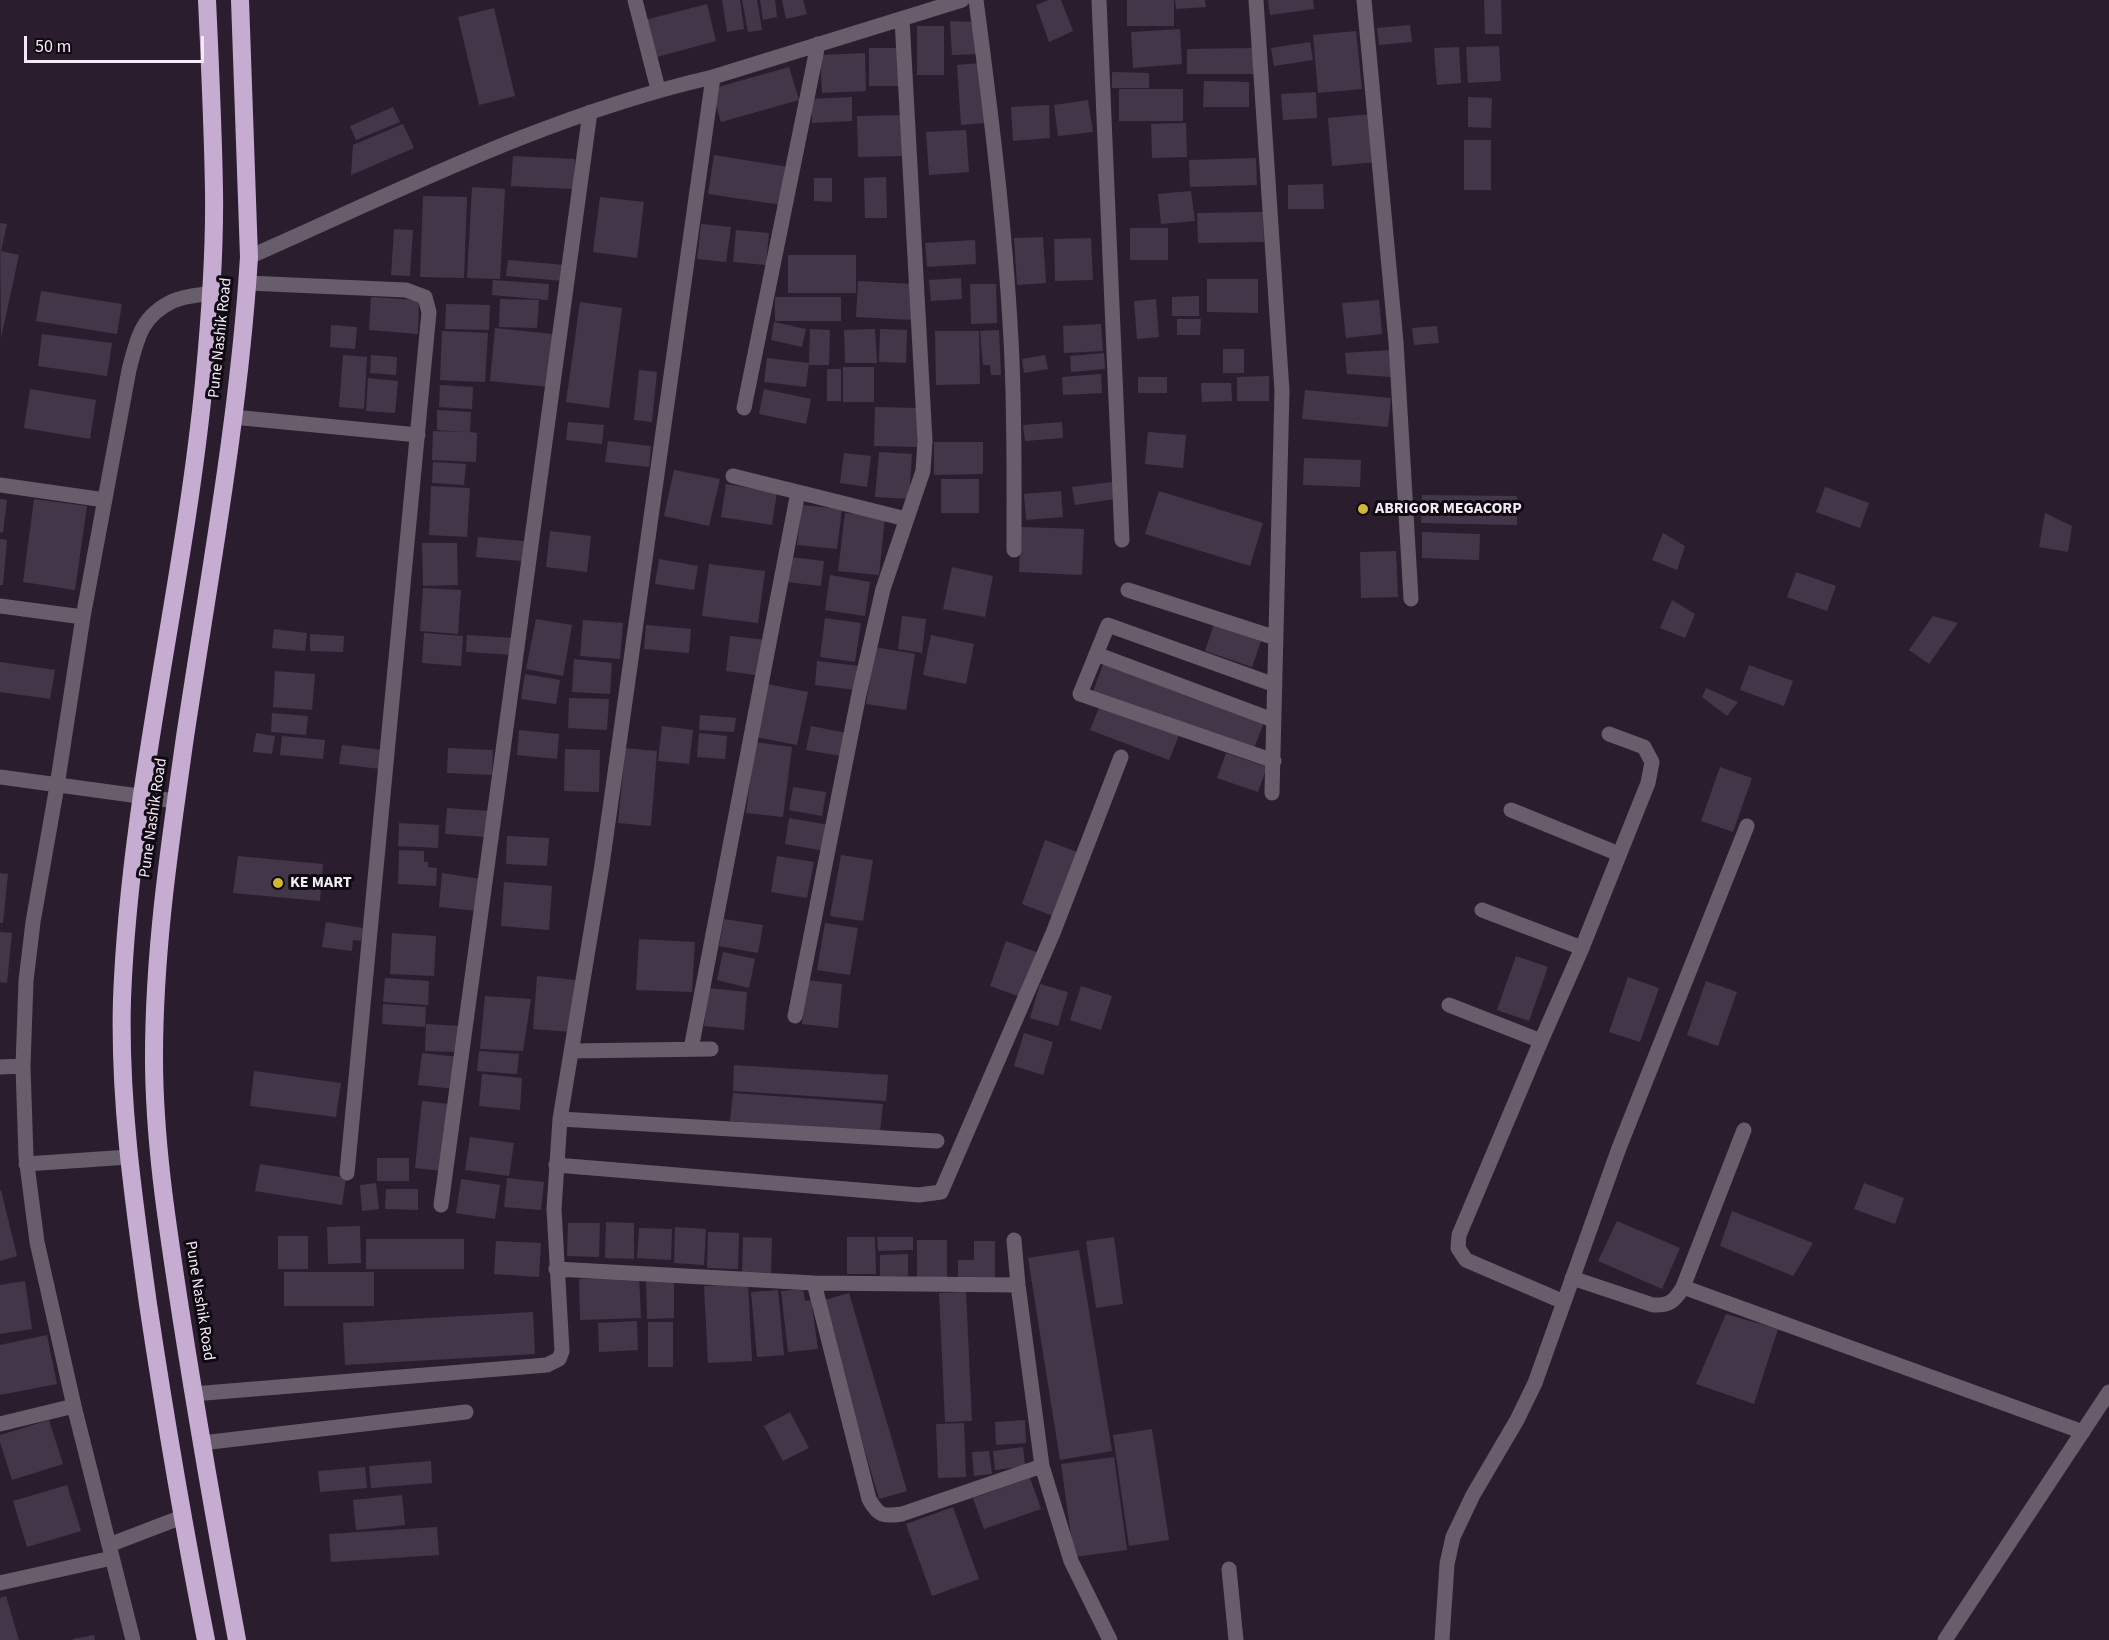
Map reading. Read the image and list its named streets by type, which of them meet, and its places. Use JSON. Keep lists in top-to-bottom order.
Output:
{
  "streets": {
    "highway": ["Pune Nashik Road"]
  },
  "places": ["ABRIGOR MEGACORP", "KE MART"],
  "scale_bar": "50 m"
}
